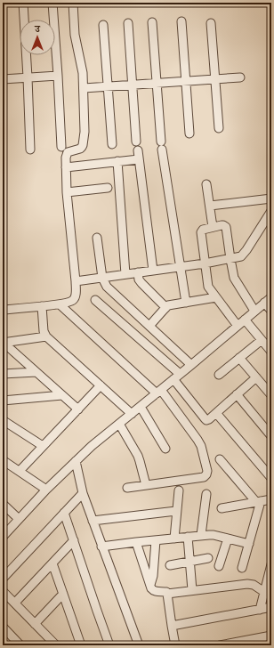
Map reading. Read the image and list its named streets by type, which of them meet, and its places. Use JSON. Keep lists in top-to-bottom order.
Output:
{
  "north": "top"
}
